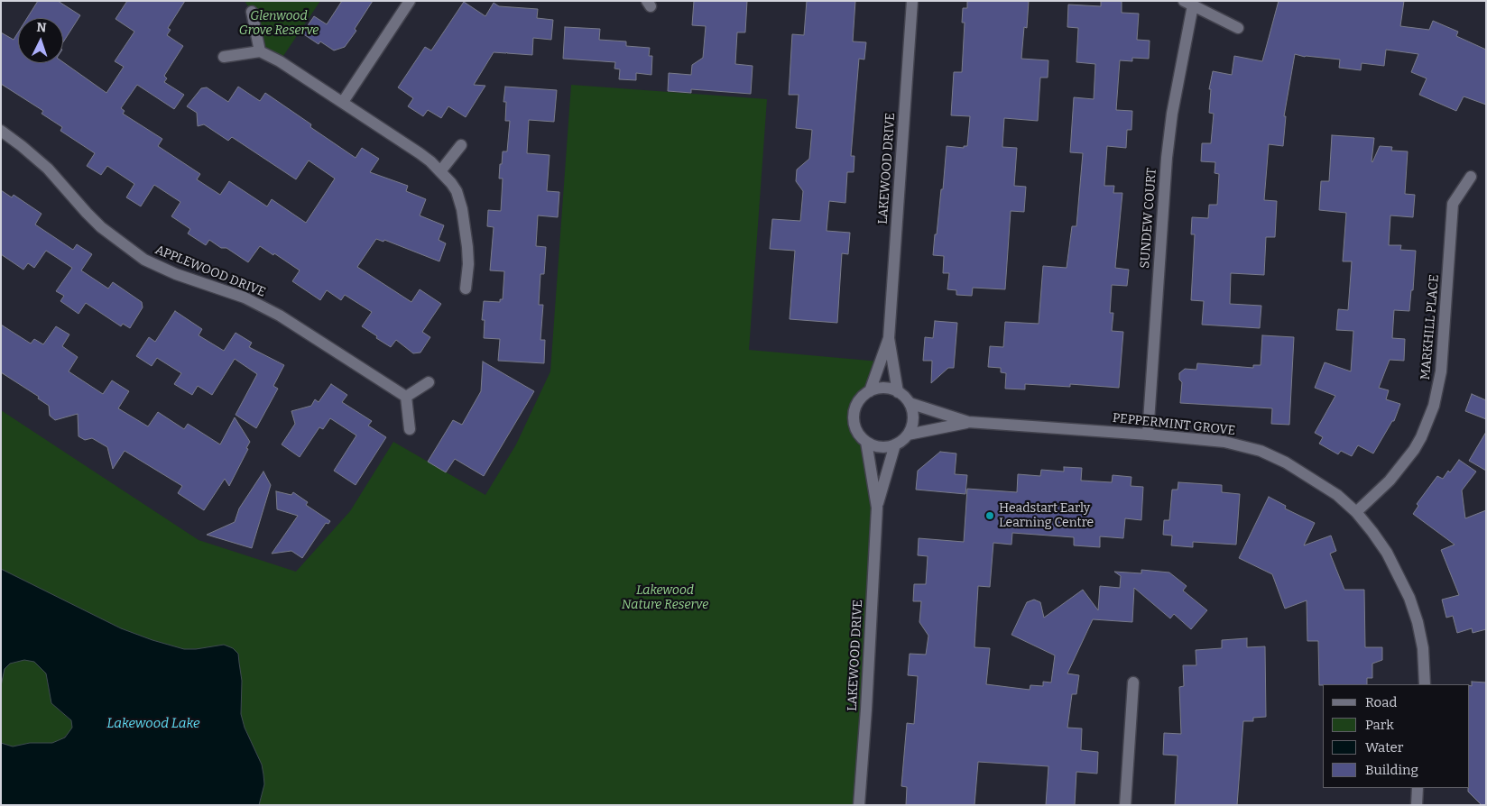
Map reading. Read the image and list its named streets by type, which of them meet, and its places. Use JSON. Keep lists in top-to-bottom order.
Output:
{
  "streets": {
    "street": [
      "LAKEWOOD DRIVE",
      "SUNDEW COURT",
      "APPLEWOOD DRIVE",
      "MARKHILL PLACE",
      "PEPPERMINT GROVE"
    ]
  },
  "crossings": [
    ["LAKEWOOD DRIVE", "PEPPERMINT GROVE"],
    ["SUNDEW COURT", "PEPPERMINT GROVE"],
    ["MARKHILL PLACE", "PEPPERMINT GROVE"]
  ],
  "water": ["Lakewood Lake"],
  "parks": ["Glenwood Grove Reserve", "Lakewood Nature Reserve"],
  "places": ["Headstart Early Learning Centre"],
  "legend": [
    "Road",
    "Park",
    "Water",
    "Building"
  ],
  "north": "top"
}
